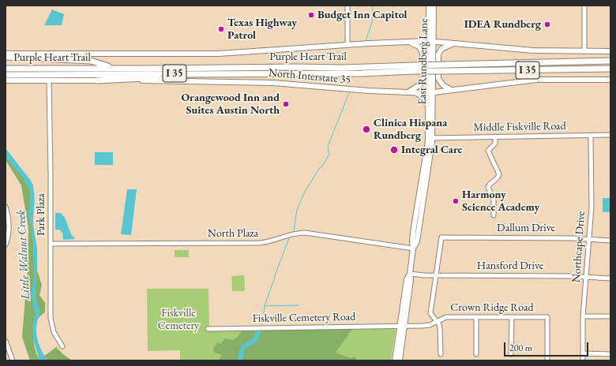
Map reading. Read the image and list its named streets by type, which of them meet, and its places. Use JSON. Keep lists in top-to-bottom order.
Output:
{
  "streets": {
    "highway": ["Purple Heart Trail", "I 35"],
    "main road": ["East Rundberg Lane", "North Interstate 35"],
    "street": [
      "Middle Fiskville Road",
      "Park Plaza",
      "Dallum Drive",
      "North Plaza",
      "Northcape Drive",
      "Hansford Drive",
      "Crown Ridge Road",
      "Fiskville Cemetery Road"
    ]
  },
  "crossings": [
    ["East Rundberg Lane", "North Interstate 35"],
    ["East Rundberg Lane", "Middle Fiskville Road"],
    ["East Rundberg Lane", "North Plaza"],
    ["East Rundberg Lane", "Hansford Drive"],
    ["East Rundberg Lane", "Crown Ridge Road"],
    ["East Rundberg Lane", "Fiskville Cemetery Road"],
    ["North Interstate 35", "Park Plaza"],
    ["Middle Fiskville Road", "Northcape Drive"],
    ["Park Plaza", "North Plaza"],
    ["Dallum Drive", "Northcape Drive"],
    ["Dallum Drive", "Hansford Drive"],
    ["Northcape Drive", "Hansford Drive"],
    ["Crown Ridge Road", "Fiskville Cemetery Road"]
  ],
  "water": ["Little Walnut Creek"],
  "parks": ["Fiskville Cemetery"],
  "places": [
    "Budget Inn Capitol",
    "IDEA Rundberg",
    "Texas Highway Patrol",
    "Orangewood Inn and Suites Austin North",
    "Clinica Hispana Rundberg",
    "Integral Care",
    "Harmony Science Academy"
  ],
  "scale_bar": "200 m"
}
